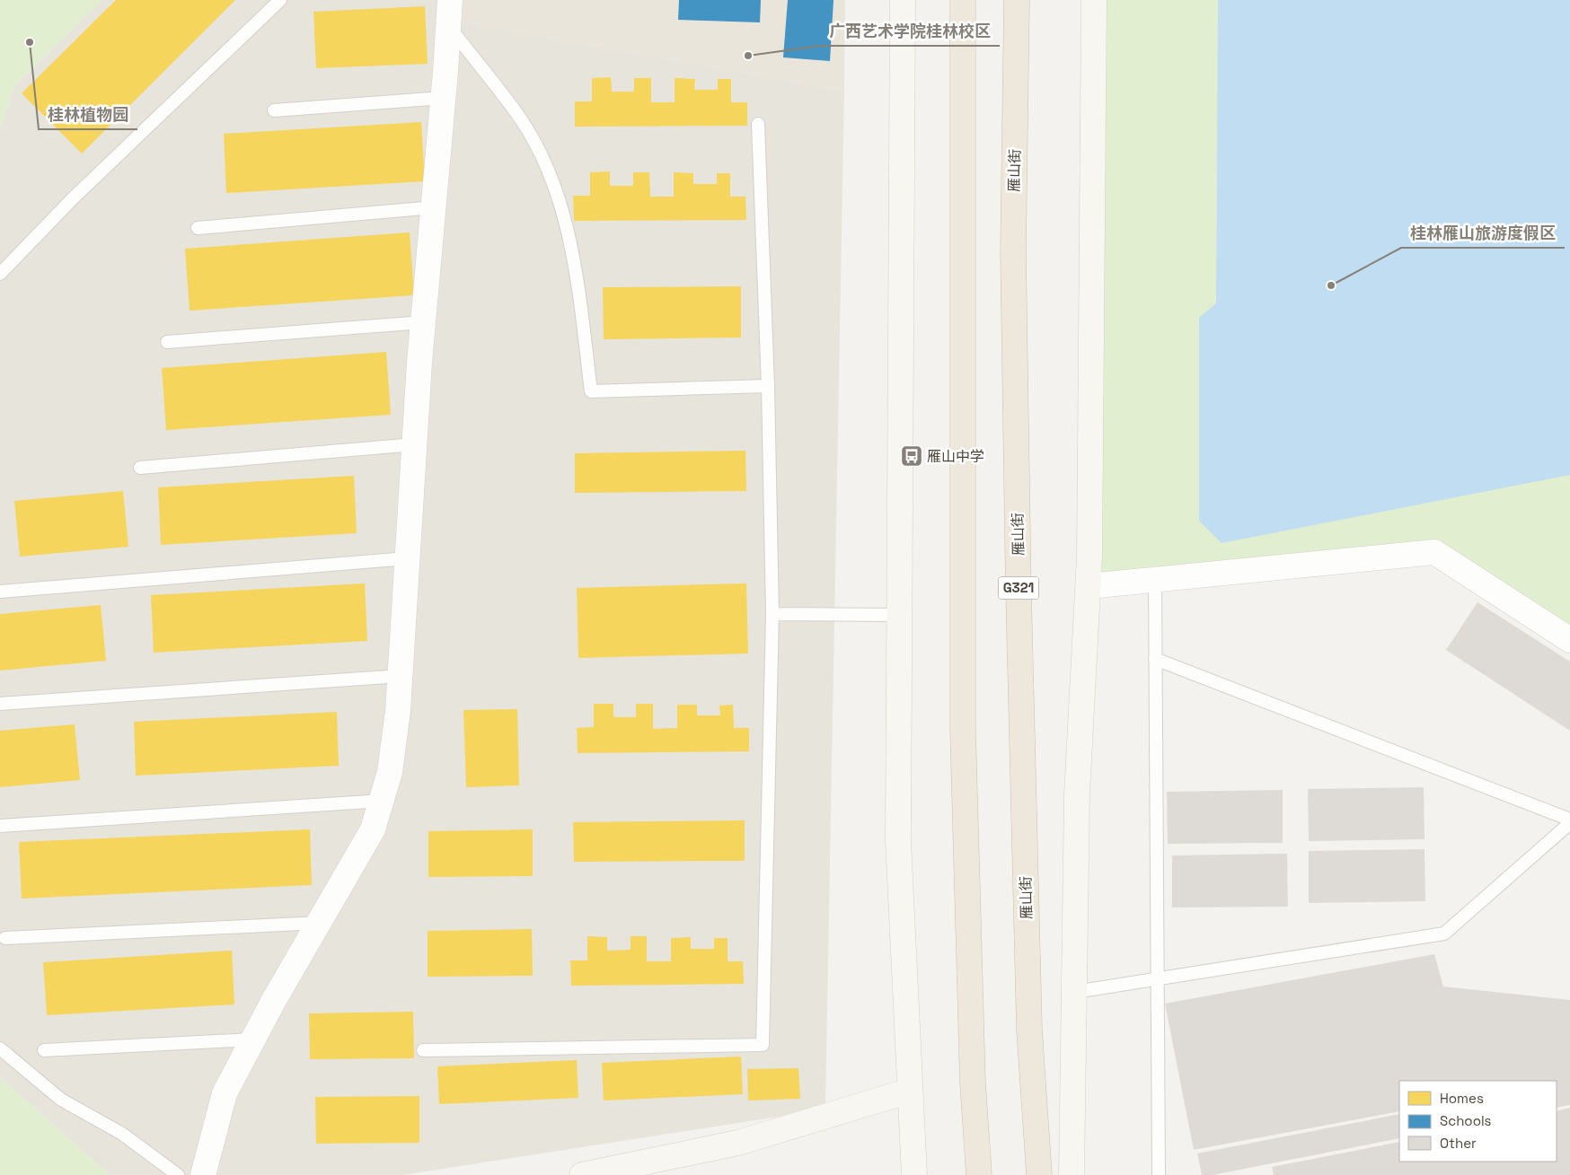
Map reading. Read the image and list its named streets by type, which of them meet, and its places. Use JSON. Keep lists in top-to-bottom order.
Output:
{
  "streets": {
    "highway": ["雁山街", "G321"]
  },
  "places": {
    "other": ["桂林植物园", "广西艺术学院桂林校区", "桂林雁山旅游度假区"],
    "bus stop": ["雁山中学"]
  },
  "legend": ["Homes", "Schools", "Other"]
}
